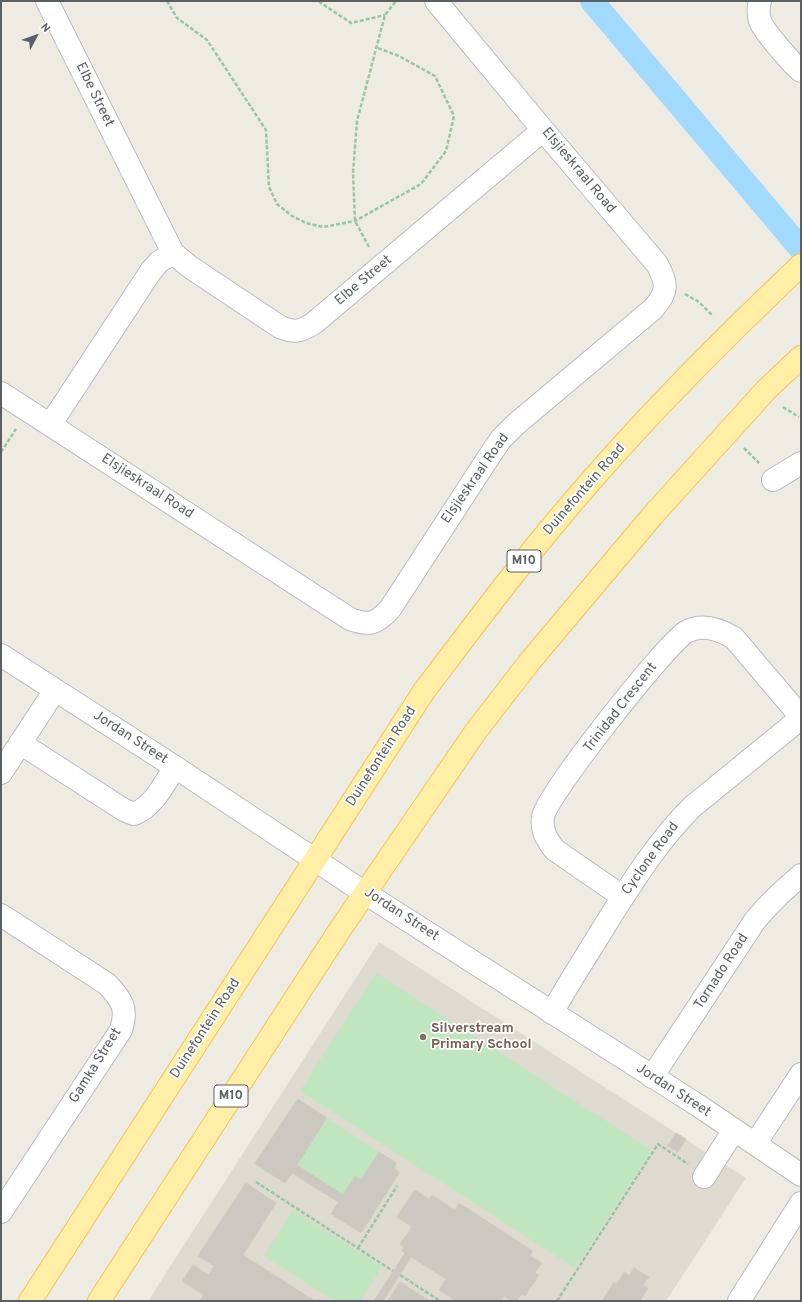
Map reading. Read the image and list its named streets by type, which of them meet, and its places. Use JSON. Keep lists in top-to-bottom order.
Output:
{
  "streets": {
    "main road": ["Duinefontein Road", "M10"],
    "street": [
      "Elbe Street",
      "Elsjieskraal Road",
      "Trinidad Crescent",
      "Jordan Street",
      "Cyclone Road",
      "Tornado Road",
      "Gamka Street"
    ]
  },
  "crossings": [
    ["Elbe Street", "Elsjieskraal Road"],
    ["Duinefontein Road", "Jordan Street"],
    ["M10", "Jordan Street"],
    ["Trinidad Crescent", "Cyclone Road"],
    ["Jordan Street", "Cyclone Road"],
    ["Jordan Street", "Tornado Road"]
  ],
  "places": ["Silverstream Primary School"],
  "north": "top right"
}
